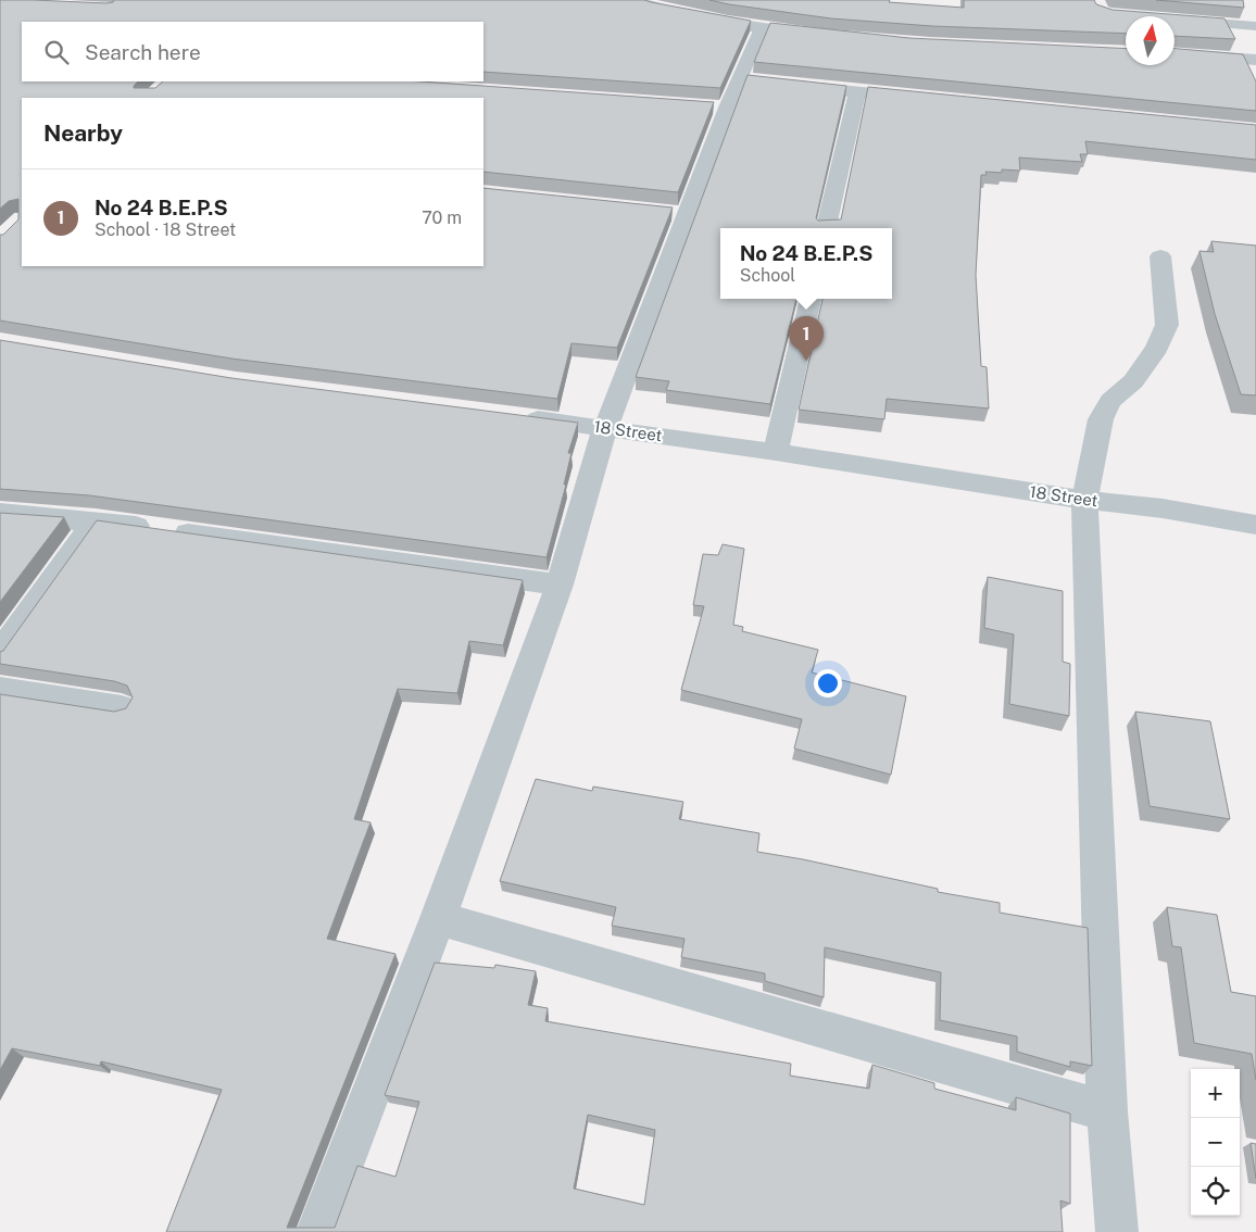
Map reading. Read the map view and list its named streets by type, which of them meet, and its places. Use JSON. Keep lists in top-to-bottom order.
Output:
{
  "streets": {
    "street": ["18 Street"]
  },
  "north": "top",
  "page": {
    "search": "Search here",
    "heading": "Nearby",
    "list": [
      {
        "mark": "1",
        "name": "No 24 B.E.P.S",
        "note": "School · 18 Street",
        "value": "70 m"
      }
    ],
    "popup": ["No 24 B.E.P.S", "School"],
    "pins": "1",
    "map_buttons": ["+", "−"]
  }
}
